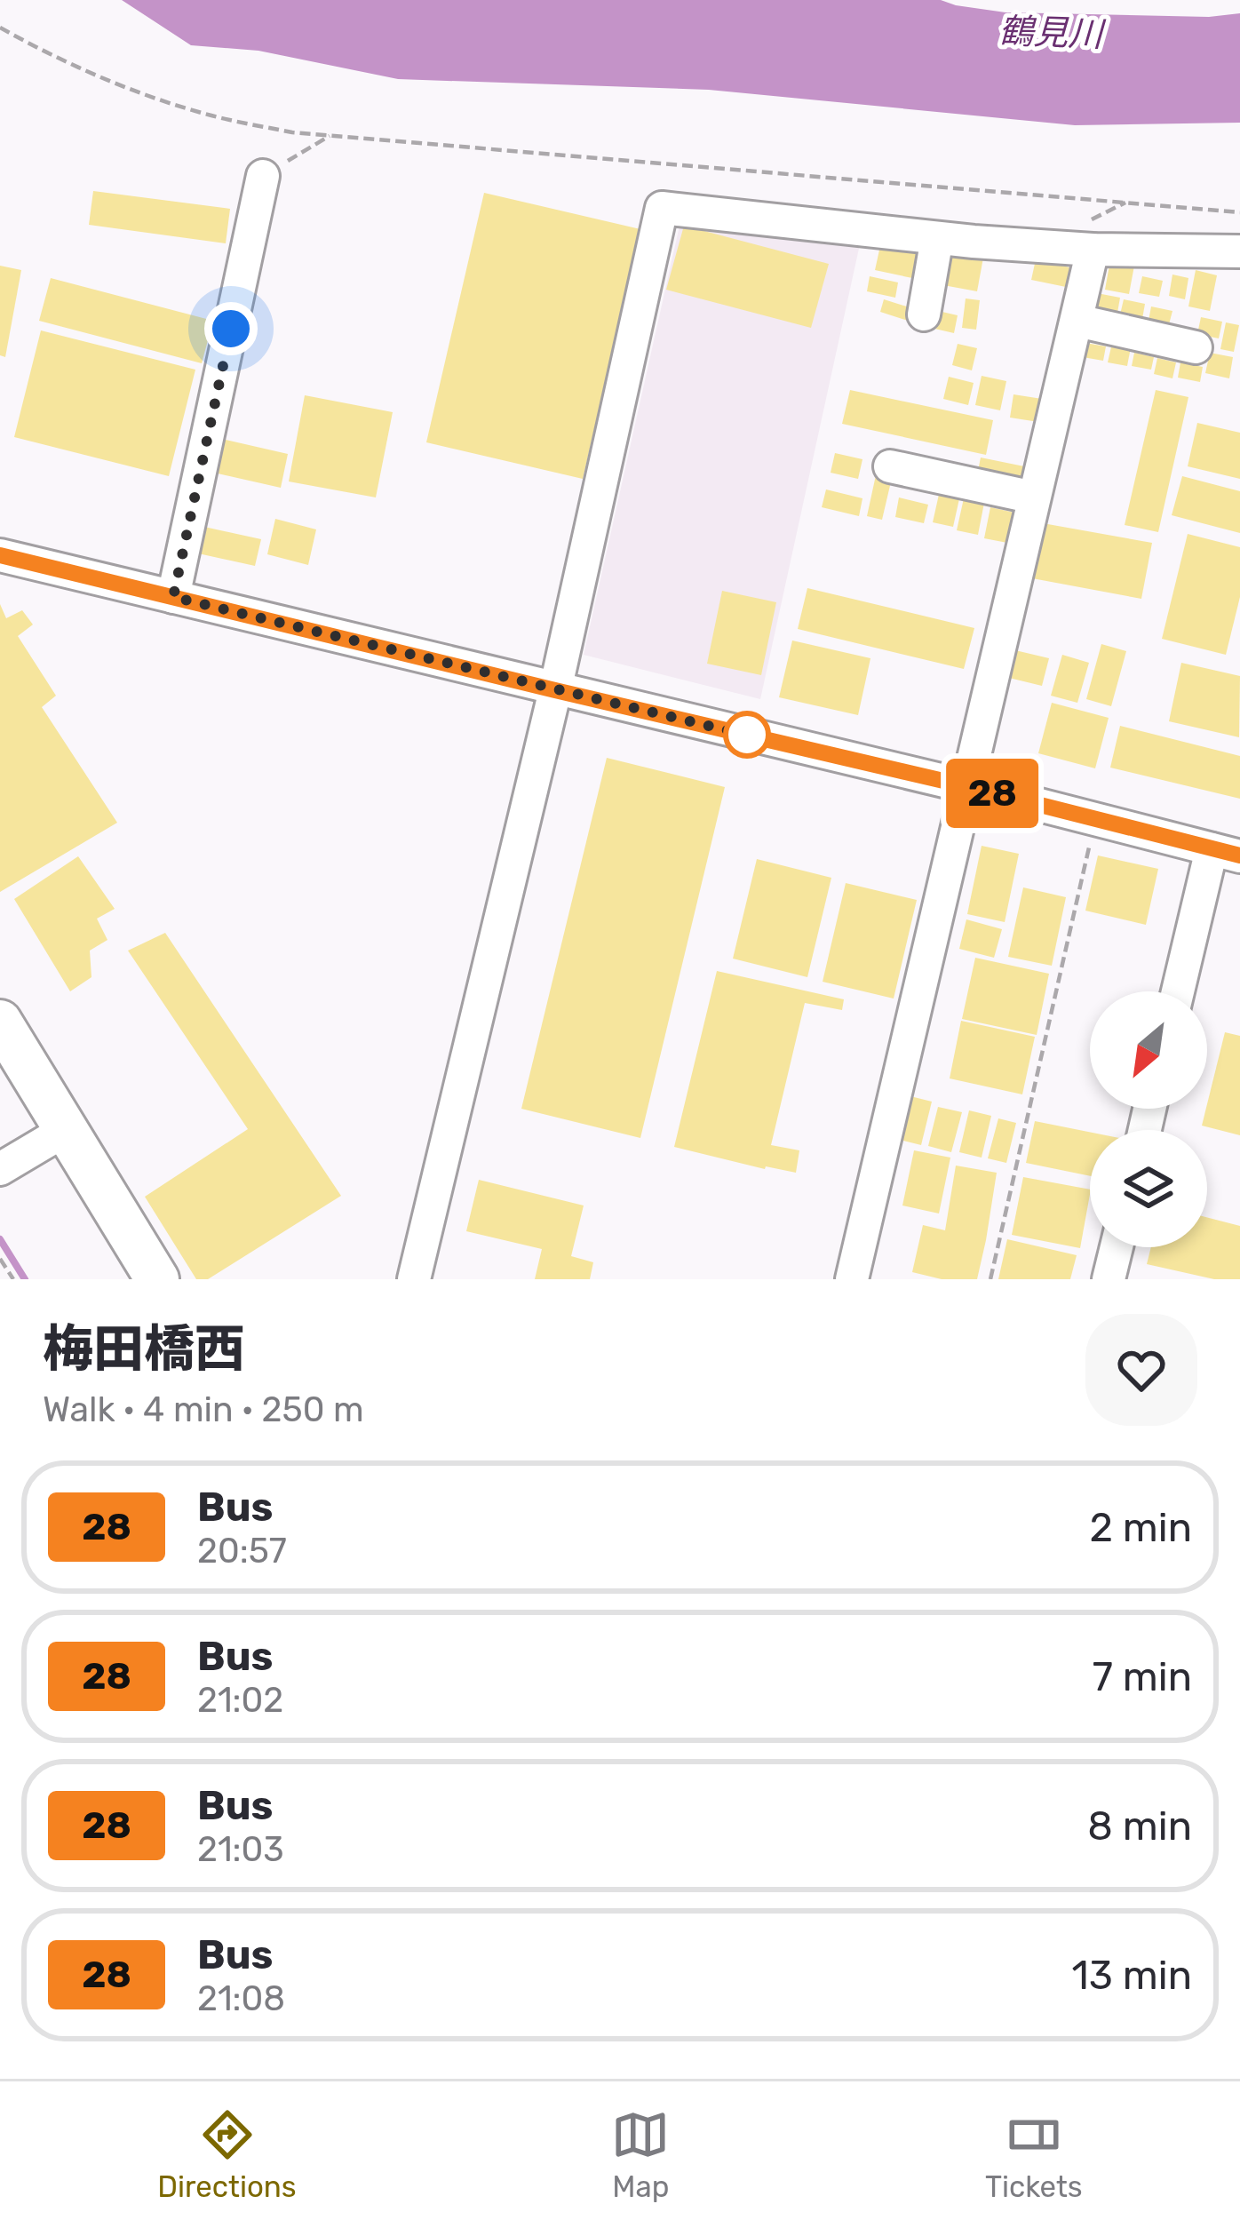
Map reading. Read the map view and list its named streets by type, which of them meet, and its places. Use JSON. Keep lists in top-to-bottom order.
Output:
{
  "water": ["鶴見川"],
  "lines": ["bus line 28"],
  "north": "bottom left",
  "page": {
    "on_map": "28",
    "heading": ["梅田橋西", "Walk · 4 min · 250 m"],
    "list": [
      {
        "mark": "28",
        "name": "Bus",
        "note": "20:57",
        "value": "2 min"
      },
      {
        "mark": "28",
        "name": "Bus",
        "note": "21:02",
        "value": "7 min"
      },
      {
        "mark": "28",
        "name": "Bus",
        "note": "21:03",
        "value": "8 min"
      },
      {
        "mark": "28",
        "name": "Bus",
        "note": "21:08",
        "value": "13 min"
      }
    ],
    "tabs": ["Directions", "Map", "Tickets"]
  }
}
